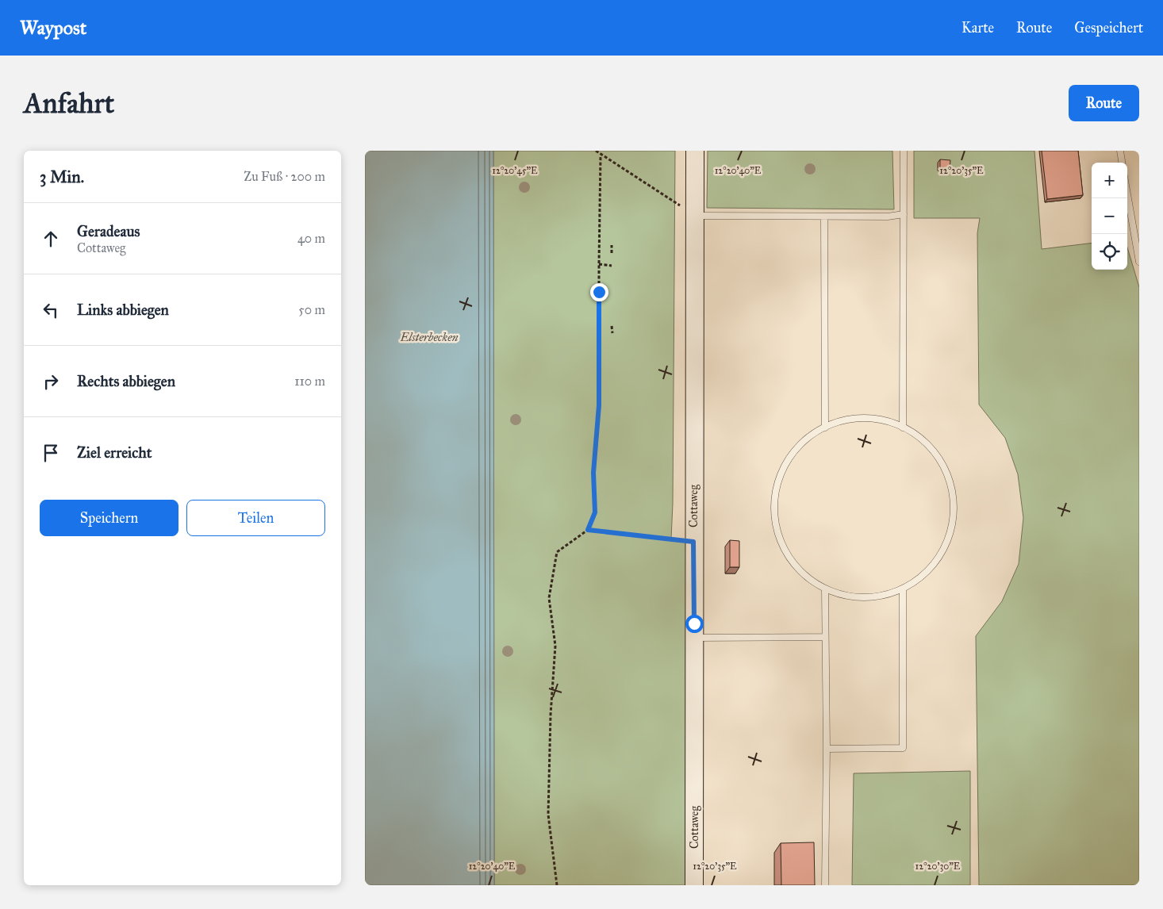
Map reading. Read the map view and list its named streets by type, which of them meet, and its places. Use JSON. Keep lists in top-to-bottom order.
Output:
{
  "streets": {
    "street": ["Cottaweg"]
  },
  "water": ["Elsterbecken"],
  "page": {
    "header": "Waypost",
    "nav": ["Karte", "Route", "Gespeichert"],
    "buttons": [
      "Route",
      ["Speichern", "Teilen"]
    ],
    "title": "Anfahrt",
    "heading": ["3 Min.", "Zu Fuß · 200 m"],
    "map_buttons": ["+", "−"],
    "list": [
      ["Geradeaus", "Cottaweg", "40 m"],
      ["Links abbiegen", "50 m"],
      ["Rechts abbiegen", "110 m"],
      "Ziel erreicht"
    ]
  },
  "coordinates": [
    "12°20'45\"E",
    "12°20'40\"E",
    "12°20'35\"E",
    "12°20'30\"E"
  ]
}
